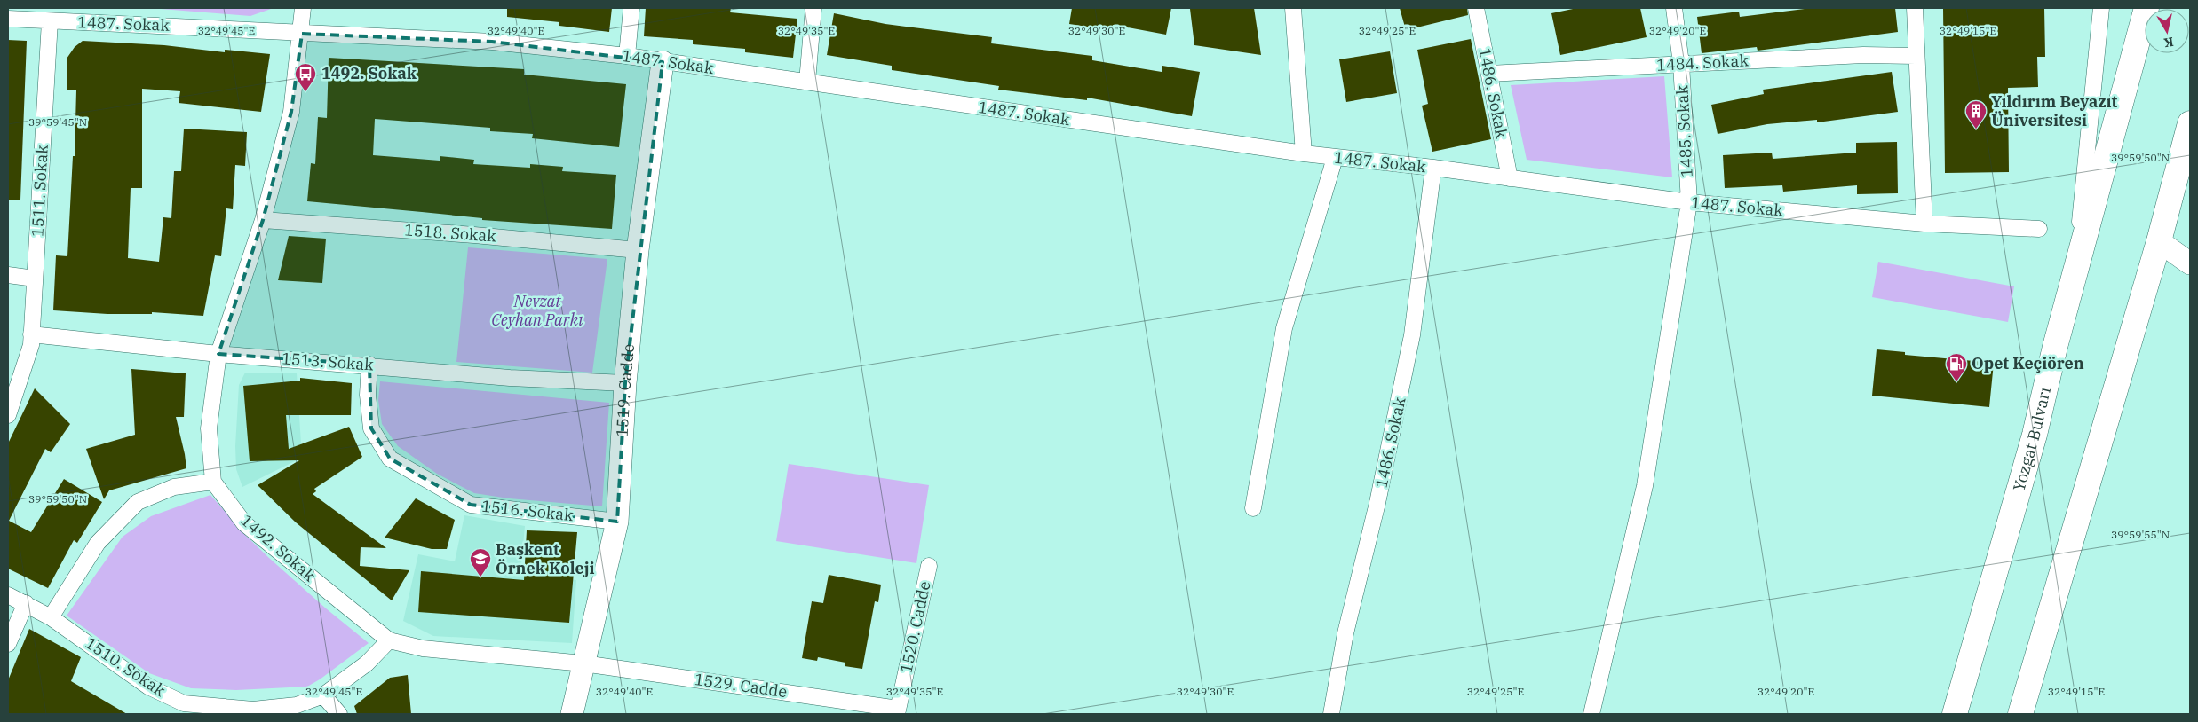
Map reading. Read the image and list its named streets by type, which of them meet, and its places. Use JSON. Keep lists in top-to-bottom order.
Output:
{
  "streets": {
    "main road": ["Yozgat Bulvarı"],
    "street": [
      "1487. Sokak",
      "1484. Sokak",
      "1486. Sokak",
      "1485. Sokak",
      "1511. Sokak",
      "1518. Sokak",
      "1513. Sokak",
      "1519. Cadde",
      "1516. Sokak",
      "1492. Sokak",
      "1520. Cadde",
      "1510. Sokak",
      "1529. Cadde"
    ]
  },
  "crossings": [
    ["1487. Sokak", "1486. Sokak"],
    ["1487. Sokak", "1485. Sokak"],
    ["1487. Sokak", "1511. Sokak"],
    ["1487. Sokak", "1519. Cadde"],
    ["1484. Sokak", "1486. Sokak"],
    ["1484. Sokak", "1485. Sokak"],
    ["1511. Sokak", "1513. Sokak"],
    ["1518. Sokak", "1519. Cadde"],
    ["1513. Sokak", "1519. Cadde"],
    ["1513. Sokak", "1516. Sokak"],
    ["1519. Cadde", "1516. Sokak"],
    ["1519. Cadde", "1492. Sokak"],
    ["1519. Cadde", "1529. Cadde"],
    ["1492. Sokak", "1510. Sokak"],
    ["1492. Sokak", "1529. Cadde"],
    ["1520. Cadde", "1529. Cadde"]
  ],
  "parks": ["Nevzat Ceyhan Parkı"],
  "places": {
    "bus stop": ["1492. Sokak"],
    "building": ["Yıldırım Beyazıt Üniversitesi"],
    "fuel station": ["Opet Keçiören"],
    "school or university": ["Başkent Örnek Koleji"]
  },
  "north": "bottom",
  "coordinates": [
    "32°49'45\"E",
    "32°49'40\"E",
    "32°49'35\"E",
    "32°49'30\"E",
    "32°49'25\"E",
    "32°49'20\"E",
    "32°49'15\"E",
    "39°59'45\"N",
    "39°59'50\"N",
    "39°59'55\"N"
  ]
}
